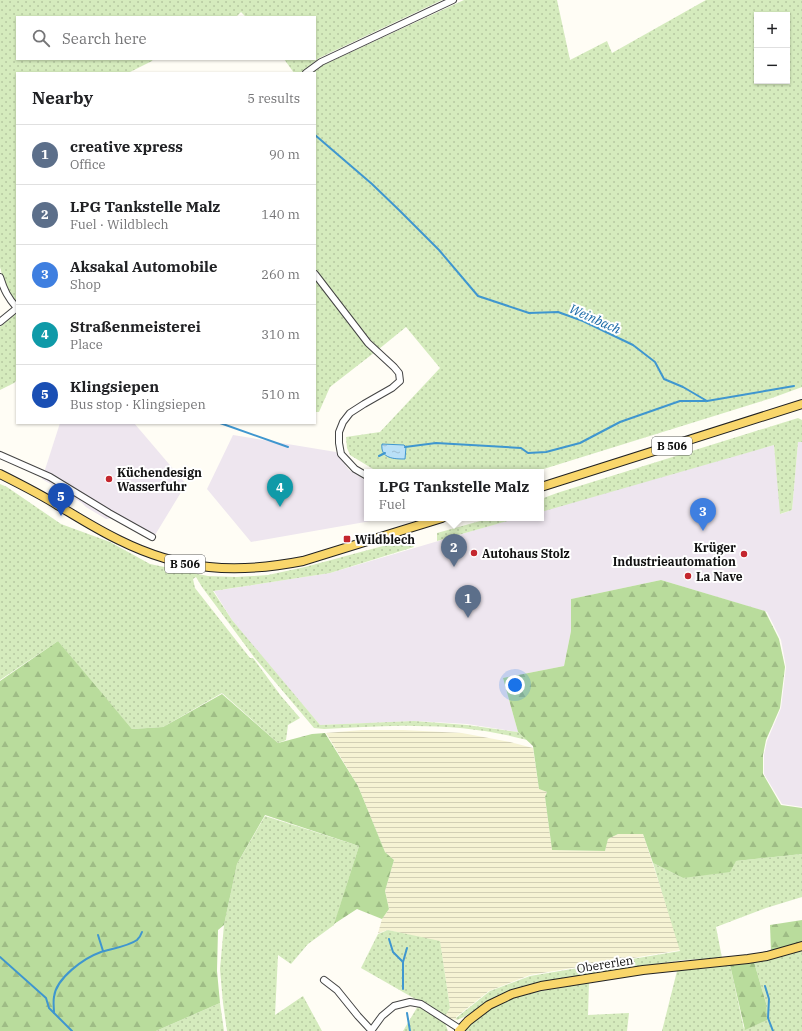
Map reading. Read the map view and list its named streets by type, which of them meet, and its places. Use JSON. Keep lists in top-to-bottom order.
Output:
{
  "streets": {
    "main road": ["B 506", "Obererlen"]
  },
  "water": ["Weinbach"],
  "places": {
    "other": [
      "Küchendesign Wasserfuhr",
      "Autohaus Stolz",
      "Krüger Industrieautomation",
      "La Nave"
    ],
    "transit": ["Wildblech"]
  },
  "page": {
    "map_buttons": ["+", "−"],
    "search": "Search here",
    "heading": ["Nearby", "5 results"],
    "list": [
      {
        "mark": "1",
        "name": "creative xpress",
        "note": "Office",
        "value": "90 m"
      },
      {
        "mark": "2",
        "name": "LPG Tankstelle Malz",
        "note": "Fuel · Wildblech",
        "value": "140 m"
      },
      {
        "mark": "3",
        "name": "Aksakal Automobile",
        "note": "Shop",
        "value": "260 m"
      },
      {
        "mark": "4",
        "name": "Straßenmeisterei",
        "note": "Place",
        "value": "310 m"
      },
      {
        "mark": "5",
        "name": "Klingsiepen",
        "note": "Bus stop · Klingsiepen",
        "value": "510 m"
      }
    ],
    "popup": ["LPG Tankstelle Malz", "Fuel"],
    "pins": [
      "4",
      "5",
      "3",
      "2",
      "1"
    ]
  }
}
